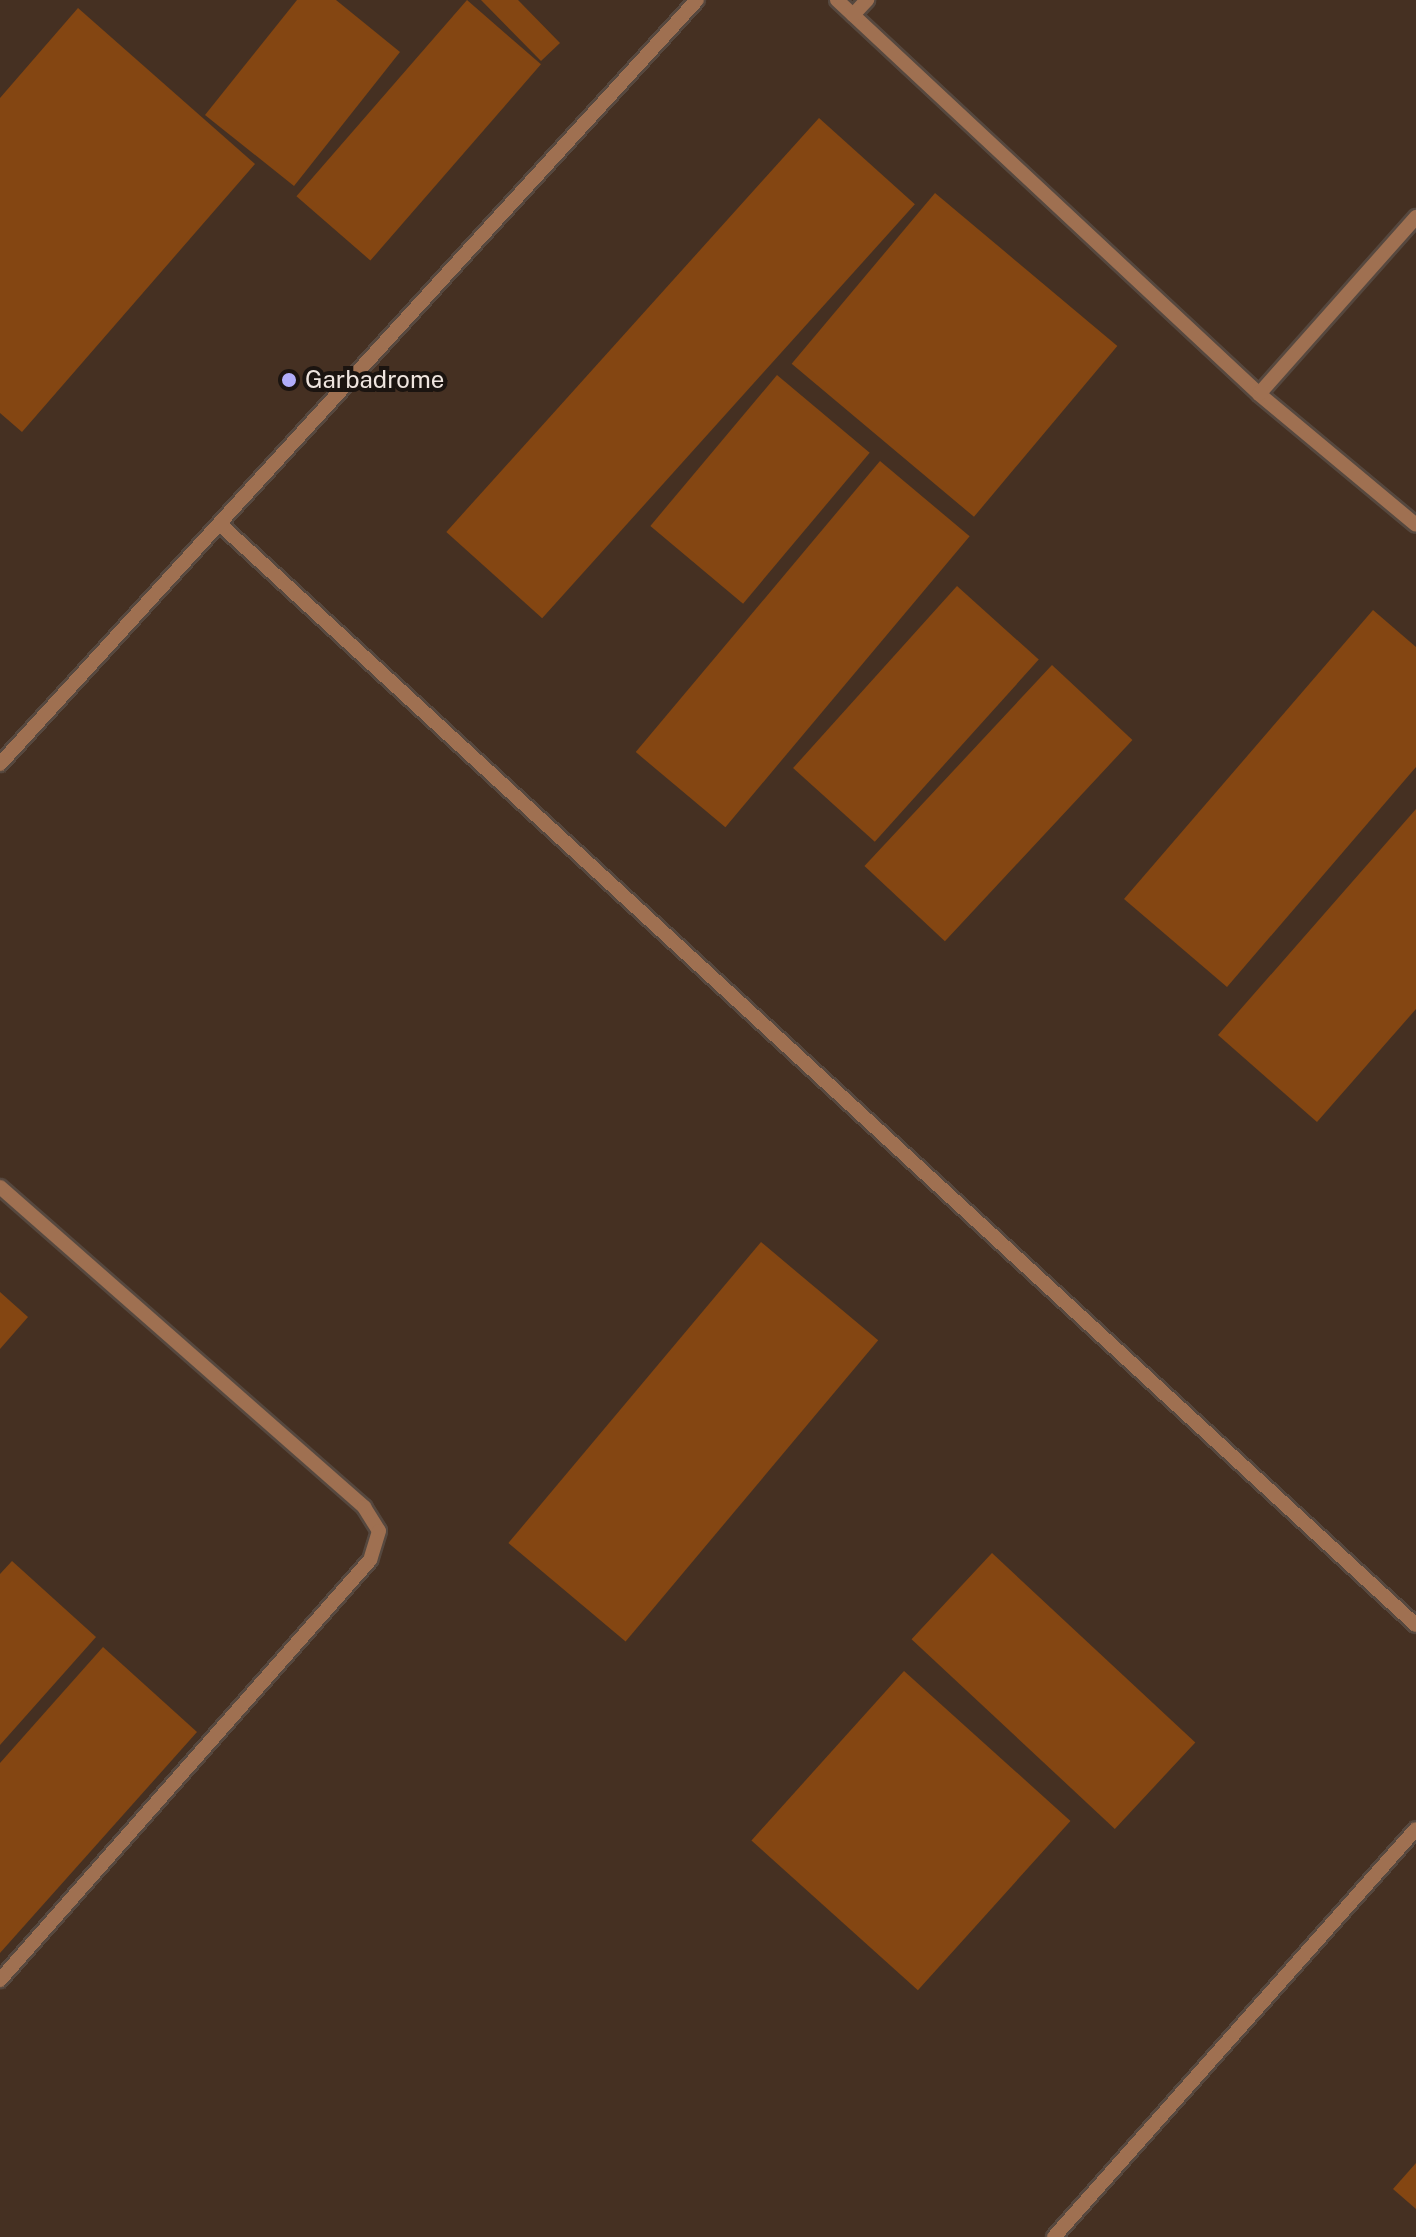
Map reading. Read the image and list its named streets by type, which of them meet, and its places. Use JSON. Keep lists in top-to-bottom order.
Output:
{
  "places": ["Garbadrome"]
}
